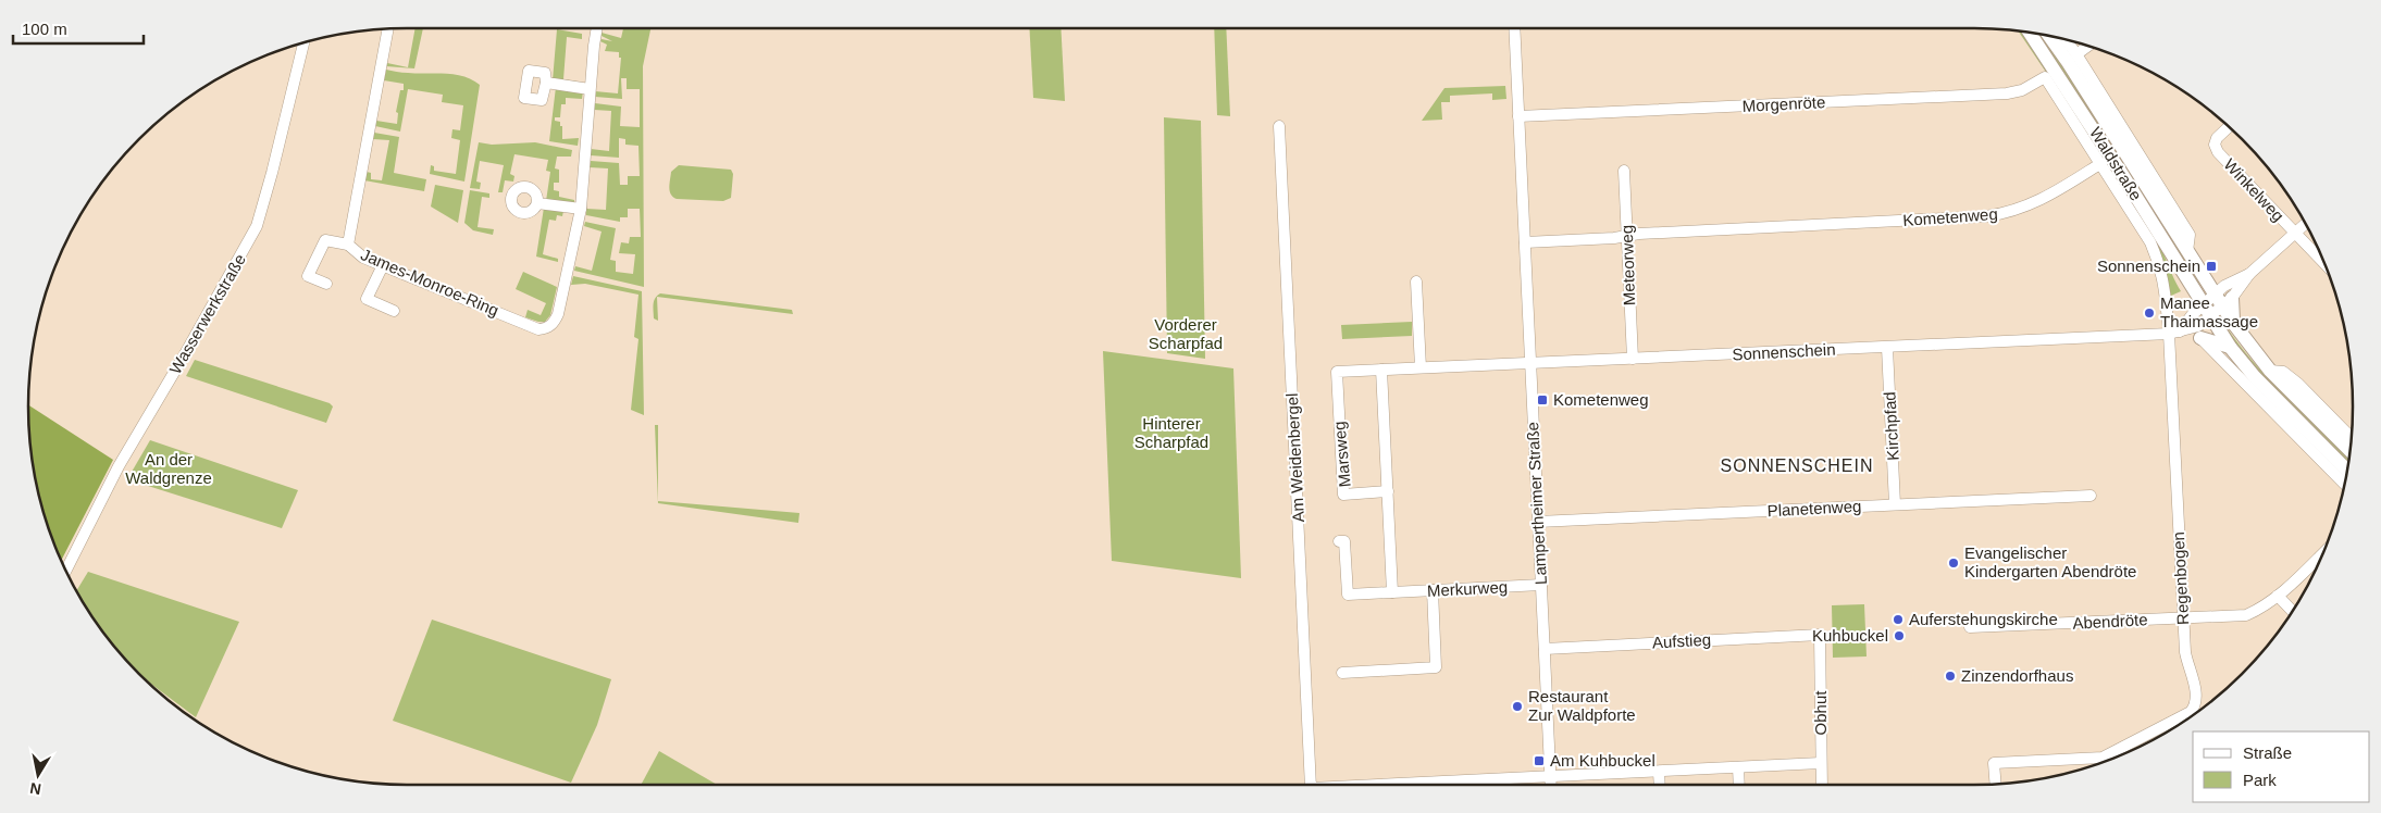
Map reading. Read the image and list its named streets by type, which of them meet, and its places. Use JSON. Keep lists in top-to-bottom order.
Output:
{
  "streets": {
    "main road": ["Waldstraße"],
    "street": [
      "Morgenröte",
      "Winkelweg",
      "Kometenweg",
      "Meteorweg",
      "James-Monroe-Ring",
      "Wasserwerkstraße",
      "Sonnenschein",
      "Kirchpfad",
      "Marsweg",
      "Am Weidenbergel",
      "Lampertheimer Straße",
      "Planetenweg",
      "Regenbogen",
      "Merkurweg",
      "Abendröte",
      "Aufstieg",
      "Obhut"
    ]
  },
  "crossings": [
    ["Morgenröte", "Waldstraße"],
    ["Morgenröte", "Lampertheimer Straße"],
    ["Waldstraße", "Kometenweg"],
    ["Waldstraße", "Sonnenschein"],
    ["Waldstraße", "Regenbogen"],
    ["Kometenweg", "Meteorweg"],
    ["Kometenweg", "Lampertheimer Straße"],
    ["Meteorweg", "Sonnenschein"],
    ["Sonnenschein", "Kirchpfad"],
    ["Sonnenschein", "Marsweg"],
    ["Sonnenschein", "Lampertheimer Straße"],
    ["Sonnenschein", "Regenbogen"],
    ["Kirchpfad", "Planetenweg"],
    ["Lampertheimer Straße", "Planetenweg"],
    ["Lampertheimer Straße", "Merkurweg"],
    ["Lampertheimer Straße", "Aufstieg"],
    ["Regenbogen", "Abendröte"],
    ["Aufstieg", "Obhut"]
  ],
  "districts": ["SONNENSCHEIN"],
  "parks": ["Vorderer Scharpfad", "Hinterer Scharpfad", "An der Waldgrenze"],
  "places": {
    "transit": ["Sonnenschein", "Kometenweg", "Am Kuhbuckel"],
    "other": [
      "Manee Thaimassage",
      "Evangelischer Kindergarten Abendröte",
      "Auferstehungskirche",
      "Kuhbuckel",
      "Zinzendorfhaus",
      "Restaurant Zur Waldpforte"
    ]
  },
  "legend": ["Straße", "Park"],
  "scale_bar": "100 m",
  "north": "bottom"
}
